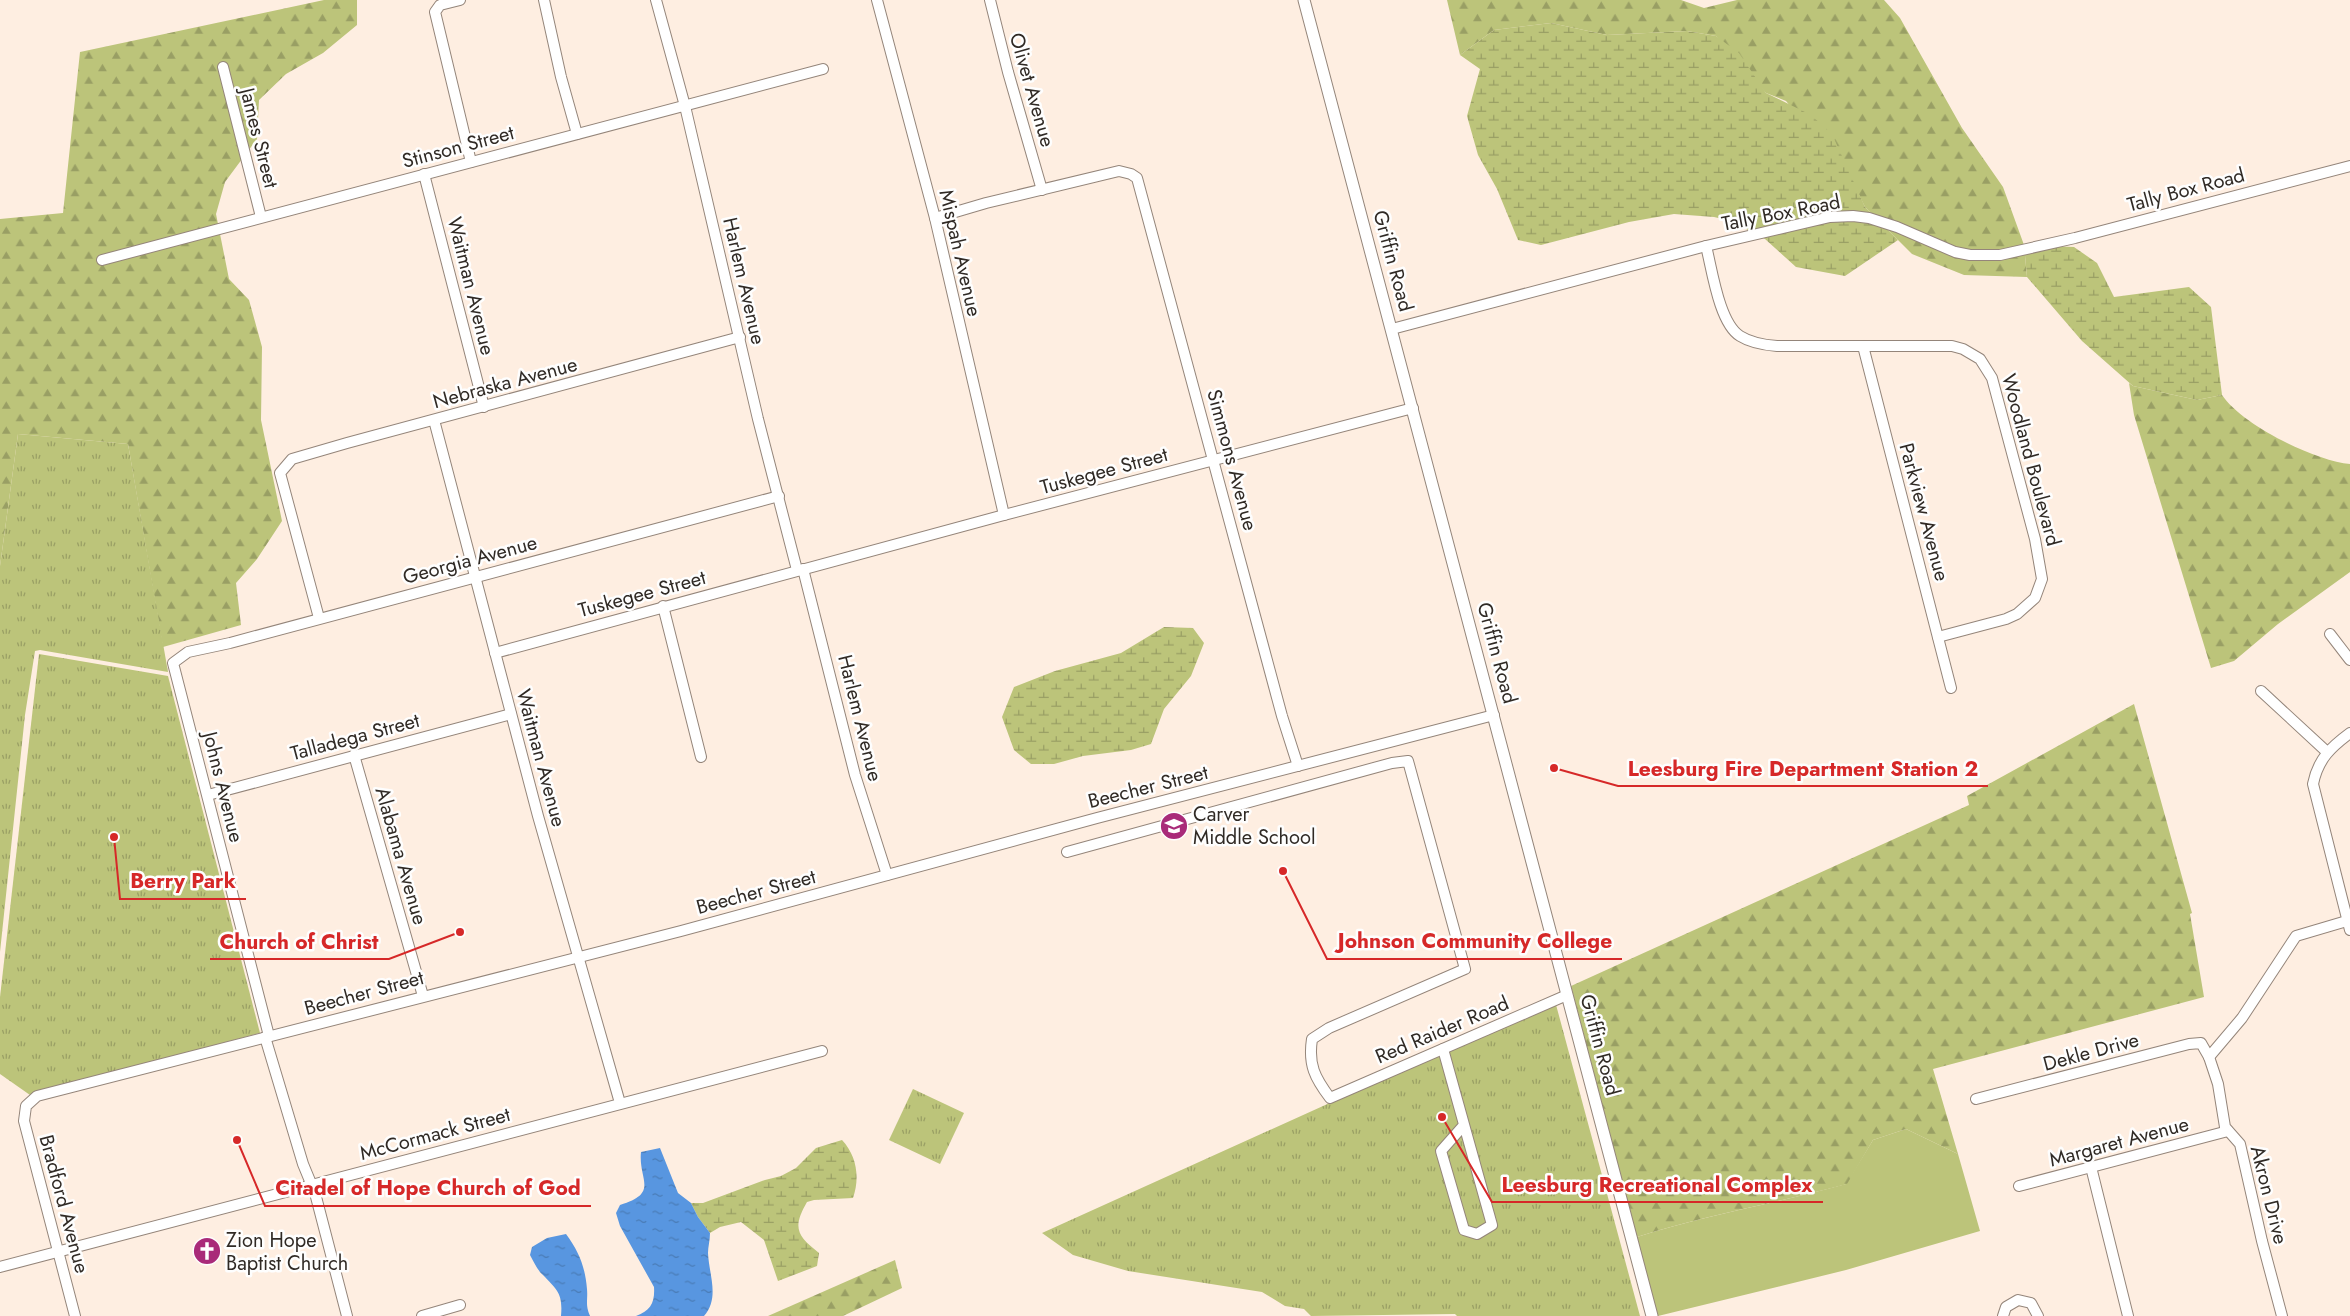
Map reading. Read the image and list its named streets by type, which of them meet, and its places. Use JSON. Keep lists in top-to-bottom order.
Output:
{
  "streets": {
    "street": [
      "Olivet Avenue",
      "James Street",
      "Stinson Street",
      "Tally Box Road",
      "Mispah Avenue",
      "Griffin Road",
      "Harlem Avenue",
      "Waitman Avenue",
      "Nebraska Avenue",
      "Simmons Avenue",
      "Woodland Boulevard",
      "Tuskegee Street",
      "Parkview Avenue",
      "Georgia Avenue",
      "Talladega Street",
      "Johns Avenue",
      "Beecher Street",
      "Alabama Avenue",
      "Red Raider Road",
      "Dekle Drive",
      "McCormack Street",
      "Margaret Avenue",
      "Akron Drive",
      "Bradford Avenue"
    ]
  },
  "crossings": [
    ["Olivet Avenue", "Simmons Avenue"],
    ["James Street", "Stinson Street"],
    ["Stinson Street", "Harlem Avenue"],
    ["Stinson Street", "Waitman Avenue"],
    ["Tally Box Road", "Griffin Road"],
    ["Tally Box Road", "Woodland Boulevard"],
    ["Mispah Avenue", "Tuskegee Street"],
    ["Griffin Road", "Tuskegee Street"],
    ["Griffin Road", "Beecher Street"],
    ["Griffin Road", "Red Raider Road"],
    ["Harlem Avenue", "Nebraska Avenue"],
    ["Harlem Avenue", "Tuskegee Street"],
    ["Harlem Avenue", "Georgia Avenue"],
    ["Harlem Avenue", "Beecher Street"],
    ["Waitman Avenue", "Nebraska Avenue"],
    ["Waitman Avenue", "Tuskegee Street"],
    ["Waitman Avenue", "Georgia Avenue"],
    ["Waitman Avenue", "Talladega Street"],
    ["Waitman Avenue", "Beecher Street"],
    ["Waitman Avenue", "McCormack Street"],
    ["Nebraska Avenue", "Georgia Avenue"],
    ["Simmons Avenue", "Tuskegee Street"],
    ["Simmons Avenue", "Beecher Street"],
    ["Woodland Boulevard", "Parkview Avenue"],
    ["Georgia Avenue", "Johns Avenue"],
    ["Talladega Street", "Johns Avenue"],
    ["Talladega Street", "Alabama Avenue"],
    ["Johns Avenue", "Beecher Street"],
    ["Johns Avenue", "McCormack Street"],
    ["Beecher Street", "Alabama Avenue"],
    ["Beecher Street", "Bradford Avenue"],
    ["Dekle Drive", "Akron Drive"],
    ["McCormack Street", "Bradford Avenue"],
    ["Margaret Avenue", "Akron Drive"]
  ],
  "places": {
    "other": [
      "Leesburg Fire Department Station 2",
      "Berry Park",
      "Johnson Community College",
      "Church of Christ",
      "Leesburg Recreational Complex",
      "Citadel of Hope Church of God"
    ],
    "school or university": ["Carver Middle School"],
    "church": ["Zion Hope Baptist Church"]
  }
}
